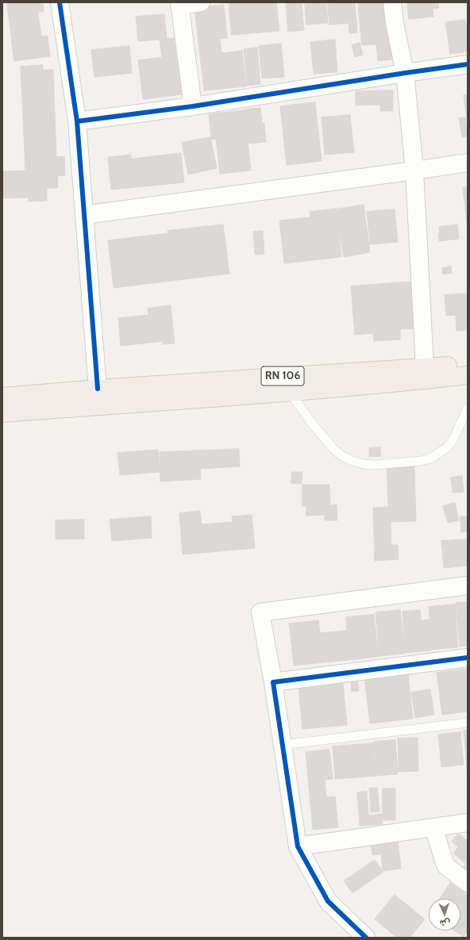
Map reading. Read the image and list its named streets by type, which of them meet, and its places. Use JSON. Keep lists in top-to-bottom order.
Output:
{
  "streets": {
    "main road": ["RN 106"]
  },
  "north": "bottom"
}
